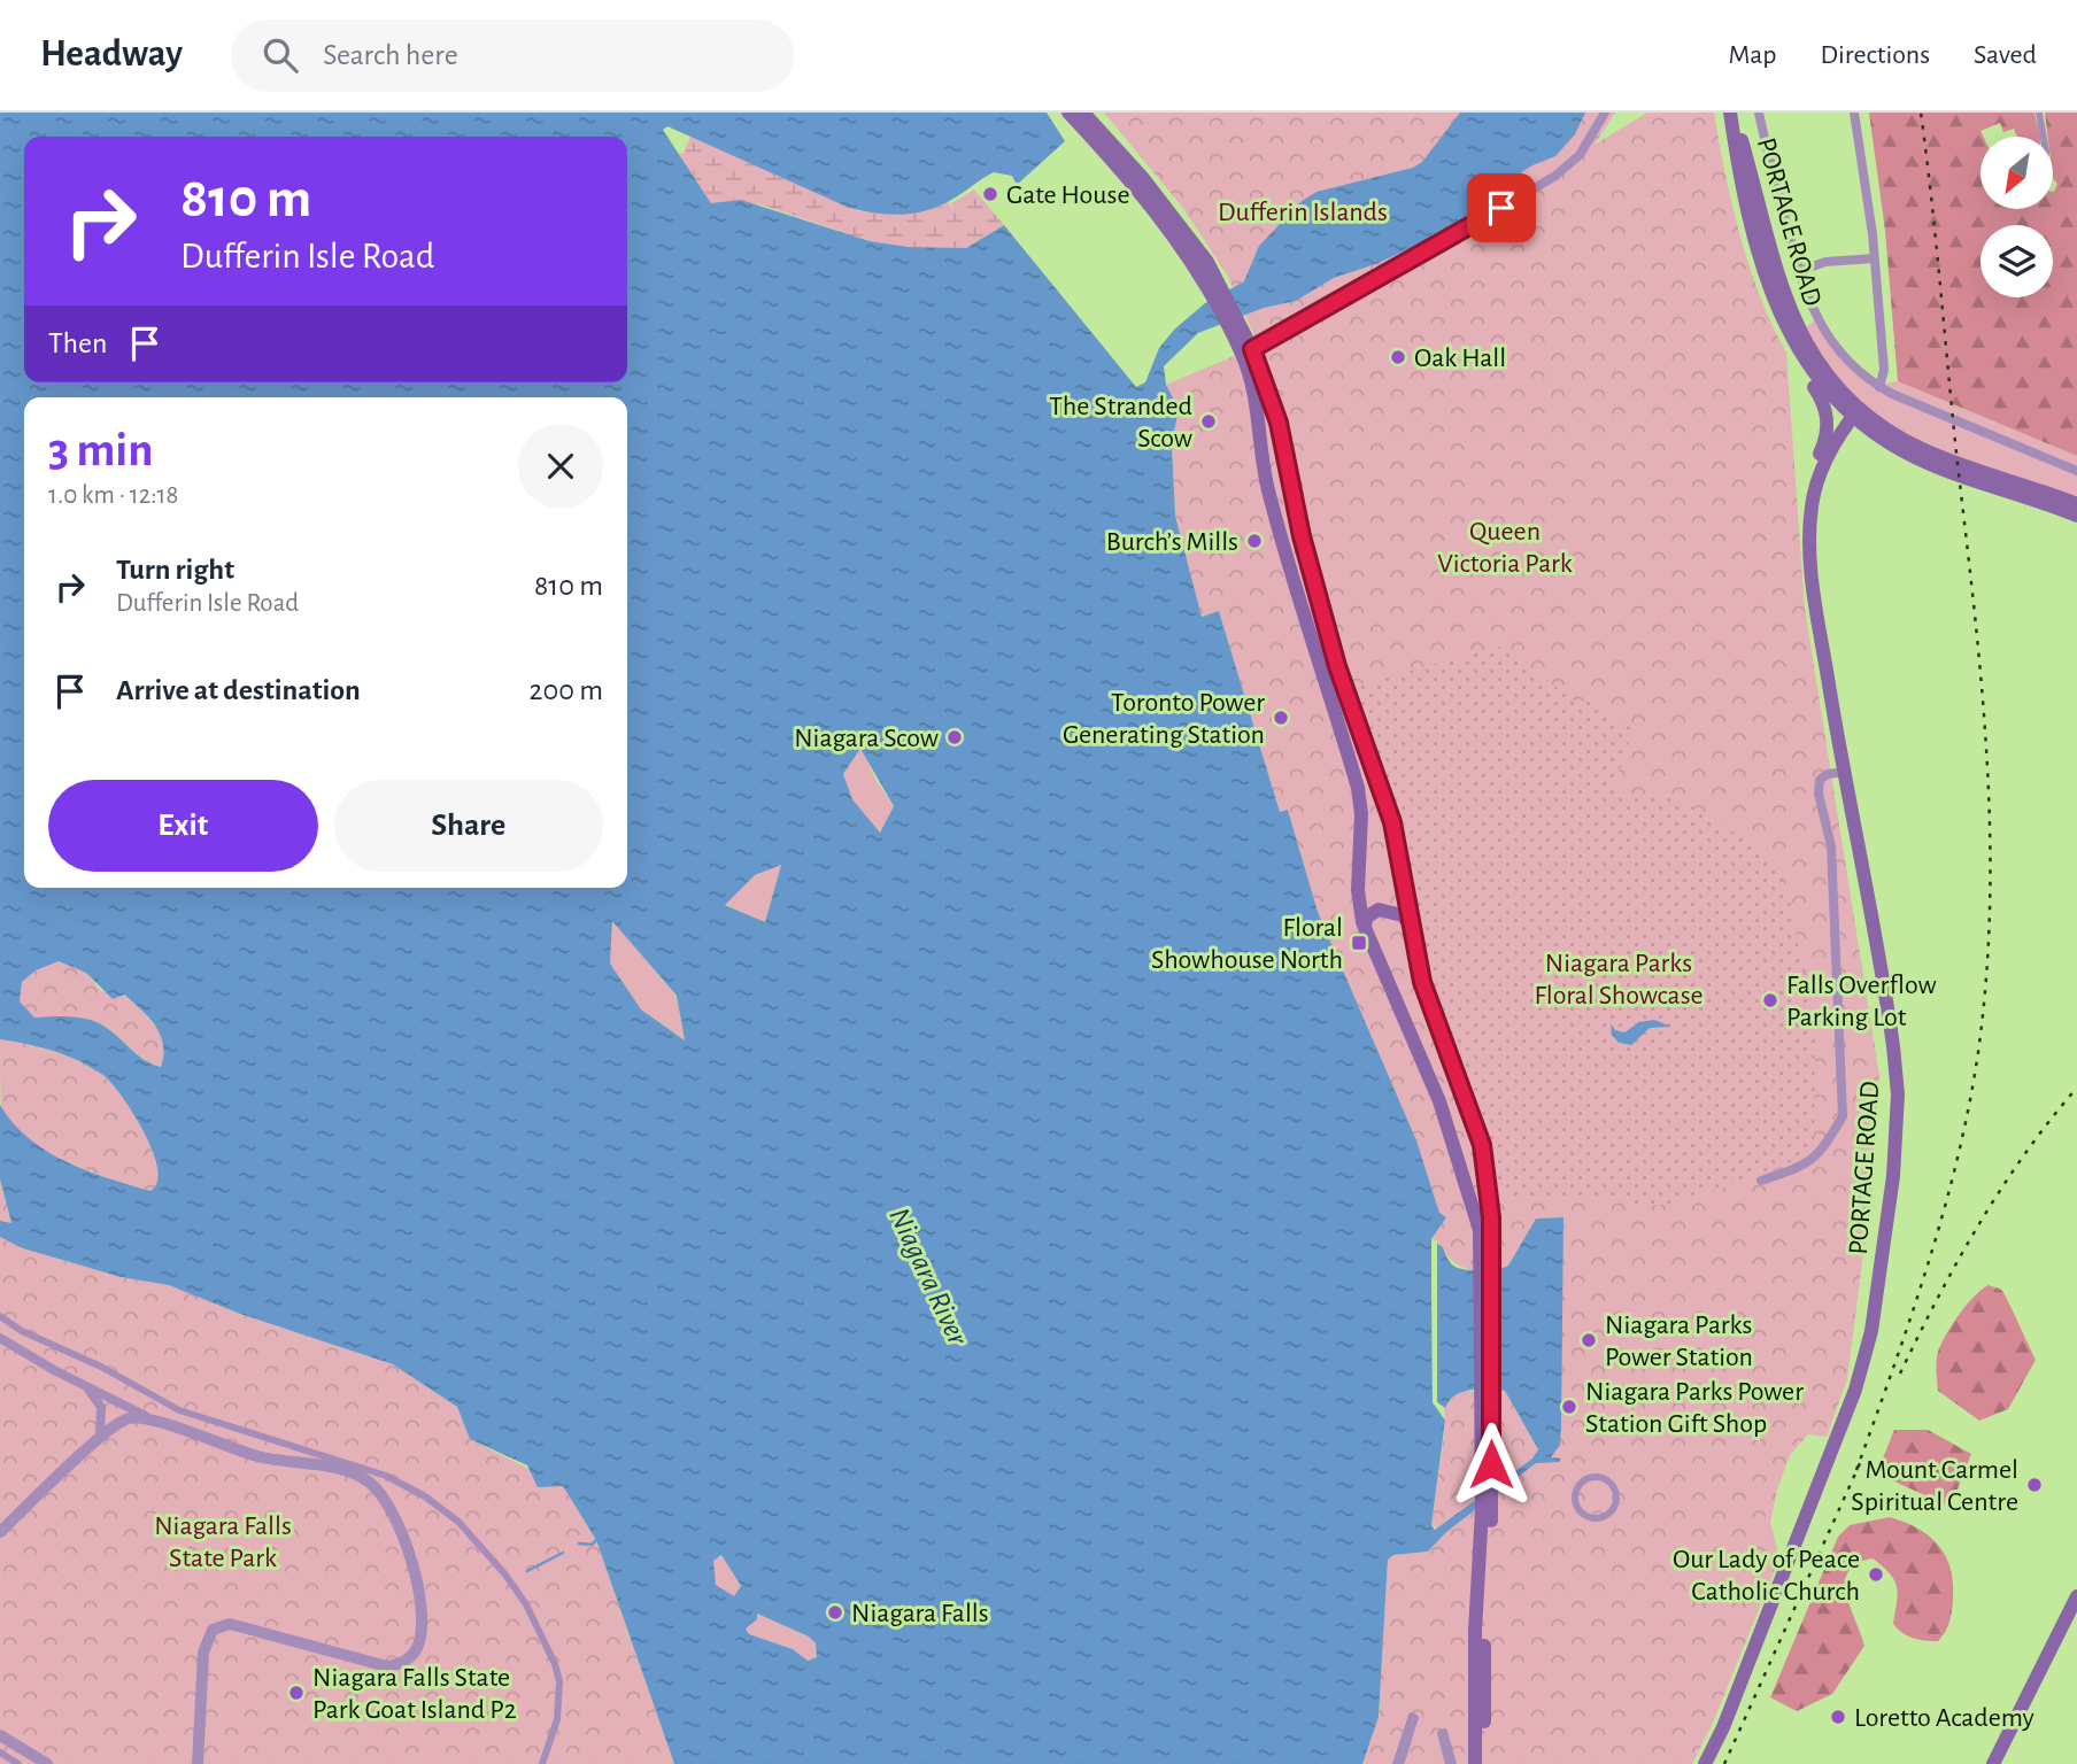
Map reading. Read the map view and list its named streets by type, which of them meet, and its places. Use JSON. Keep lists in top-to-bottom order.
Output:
{
  "streets": {
    "main road": ["PORTAGE ROAD"]
  },
  "water": ["Niagara River"],
  "parks": [
    "Dufferin Islands",
    "Queen Victoria Park",
    "Niagara Parks Floral Showcase",
    "Niagara Falls State Park"
  ],
  "places": {
    "other": [
      "Gate House",
      "Oak Hall",
      "The Stranded Scow",
      "Burch’s Mills",
      "Toronto Power Generating Station",
      "Niagara Scow",
      "Falls Overflow Parking Lot",
      "Niagara Parks Power Station",
      "Niagara Parks Power Station Gift Shop",
      "Mount Carmel Spiritual Centre",
      "Our Lady of Peace Catholic Church",
      "Niagara Falls",
      "Niagara Falls State Park Goat Island P2",
      "Loretto Academy"
    ],
    "transit": ["Floral Showhouse North"]
  },
  "north": "bottom left",
  "page": {
    "header": "Headway",
    "search": "Search here",
    "nav": ["Map", "Directions", "Saved"],
    "turn": ["810 m", "Dufferin Isle Road"],
    "then": "Then",
    "heading": ["3 min", "1.0 km · 12:18"],
    "list": [
      {
        "name": "Turn right",
        "note": "Dufferin Isle Road",
        "value": "810 m"
      },
      {
        "name": "Arrive at destination",
        "value": "200 m"
      }
    ],
    "buttons": ["Exit", "Share"]
  }
}
